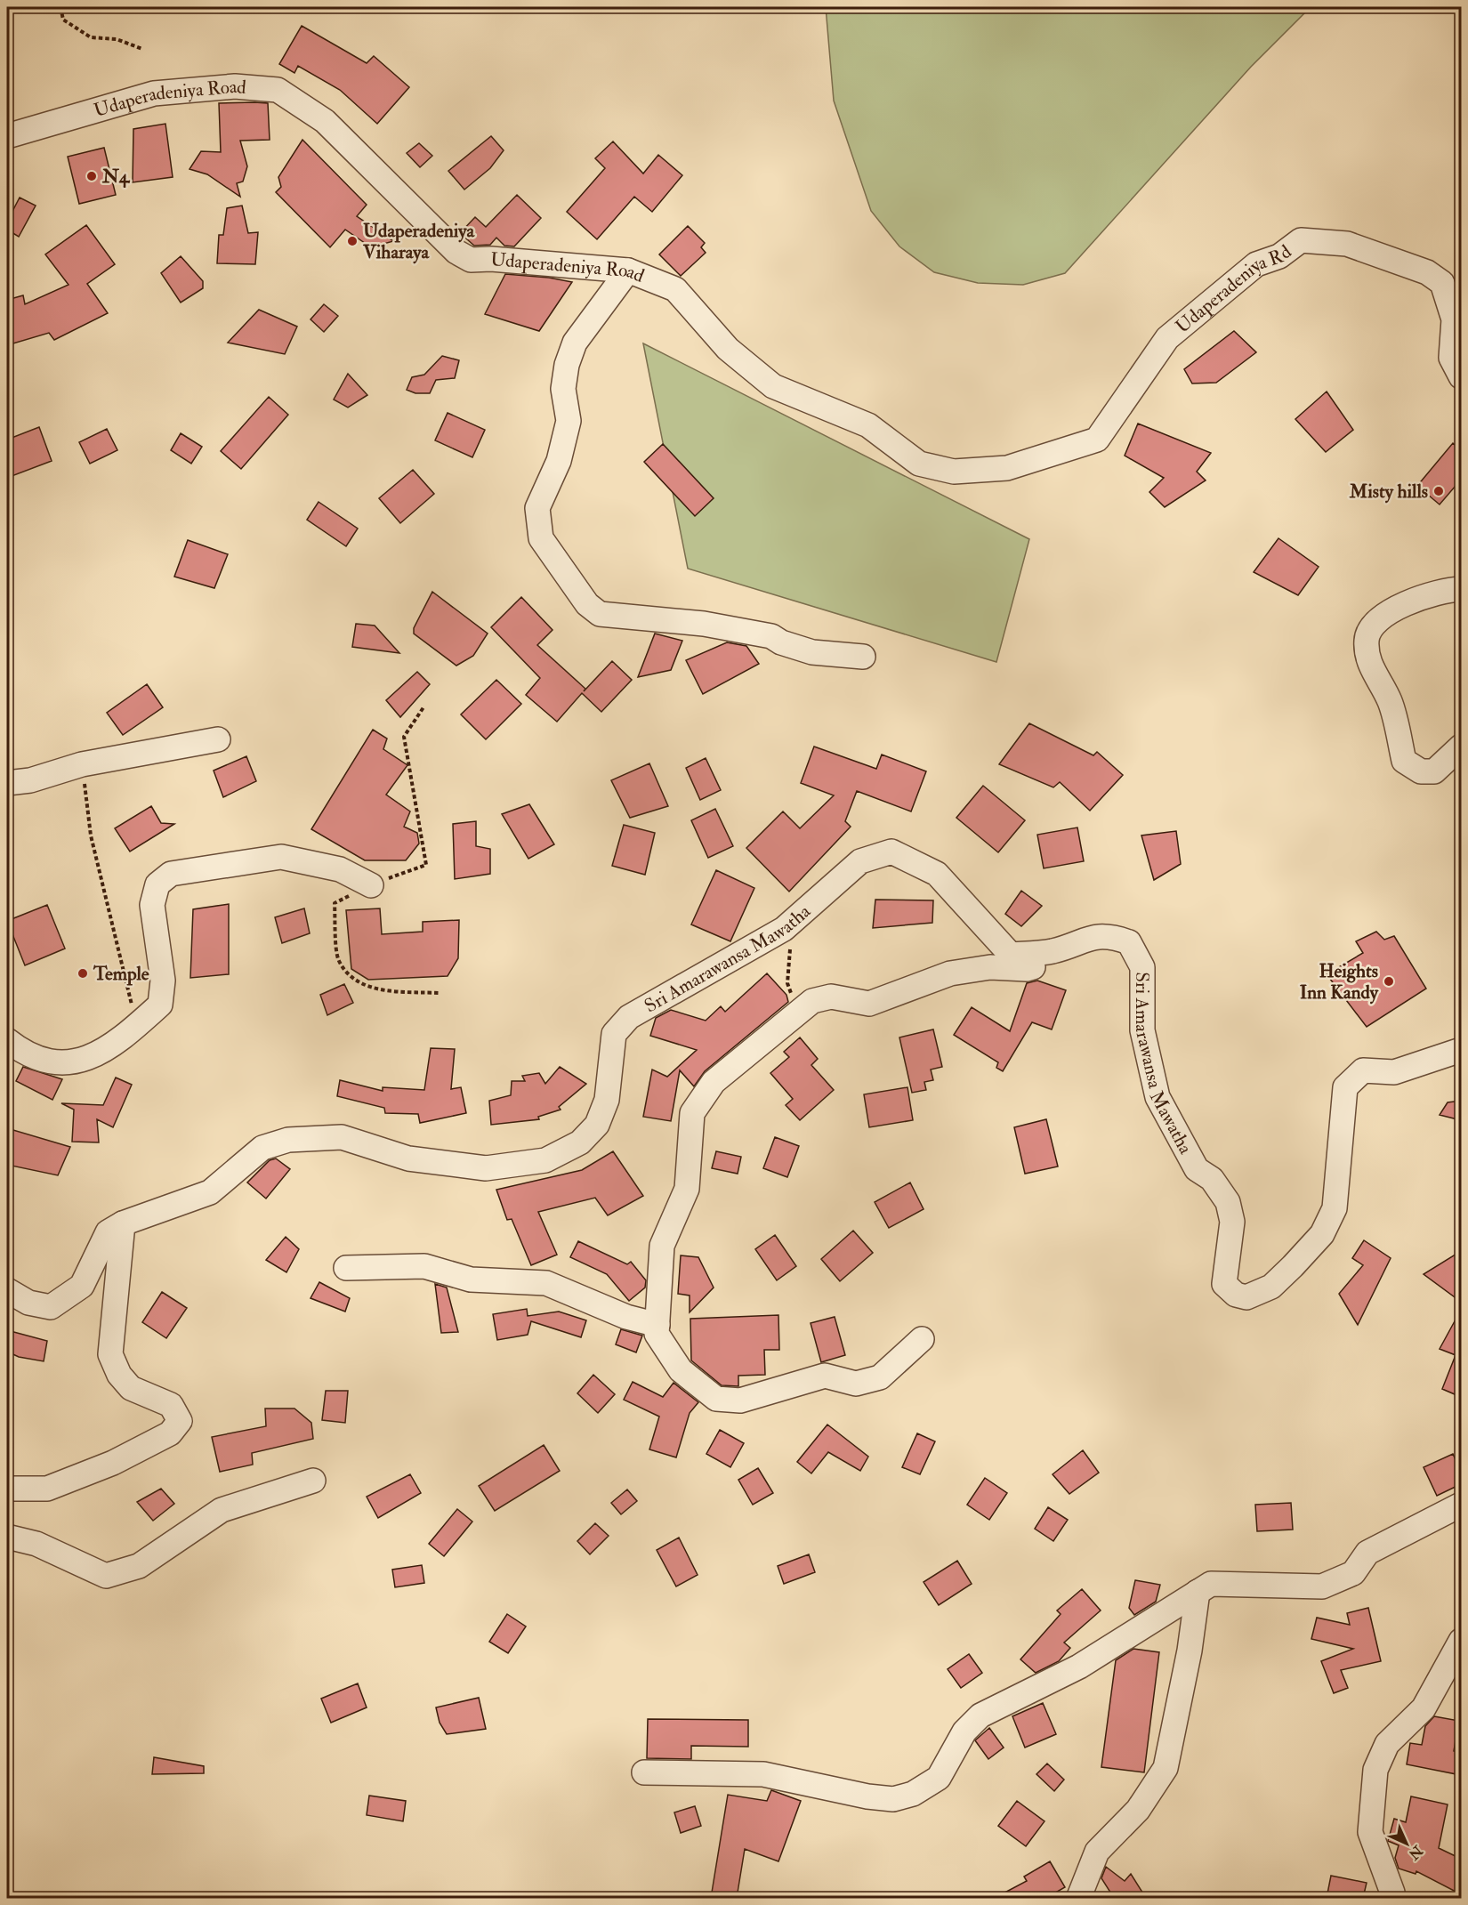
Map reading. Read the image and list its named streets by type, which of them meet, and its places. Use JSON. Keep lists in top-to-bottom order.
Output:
{
  "streets": {
    "street": ["Udaperadeniya Road", "Udaperadeniya Rd", "Sri Amarawansa Mawatha"]
  },
  "crossings": [
    ["Udaperadeniya Road", "Udaperadeniya Rd"]
  ],
  "places": [
    "N4",
    "Udaperadeniya Viharaya",
    "Misty hills",
    "Temple",
    "Heights Inn Kandy"
  ],
  "north": "bottom right"
}
